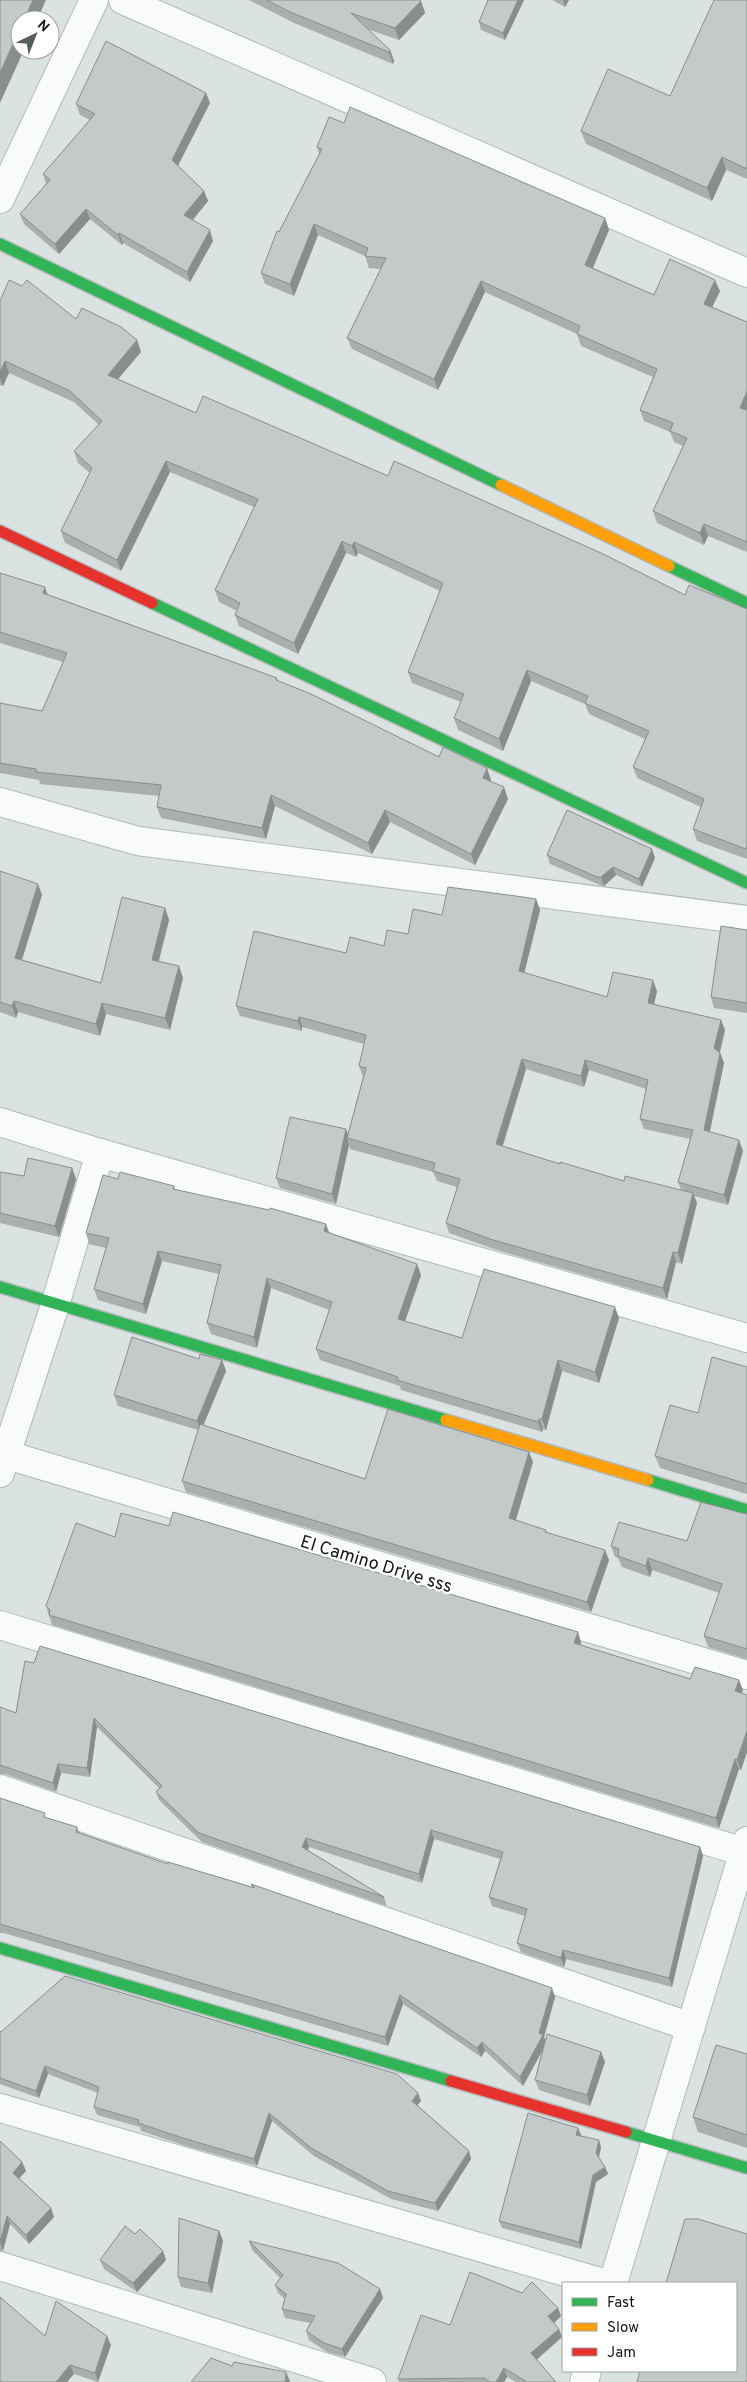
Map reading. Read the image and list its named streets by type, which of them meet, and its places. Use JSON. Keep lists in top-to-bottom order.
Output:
{
  "streets": {
    "street": ["El Camino Drive sss"]
  },
  "legend": ["Fast", "Slow", "Jam"],
  "north": "top right"
}
